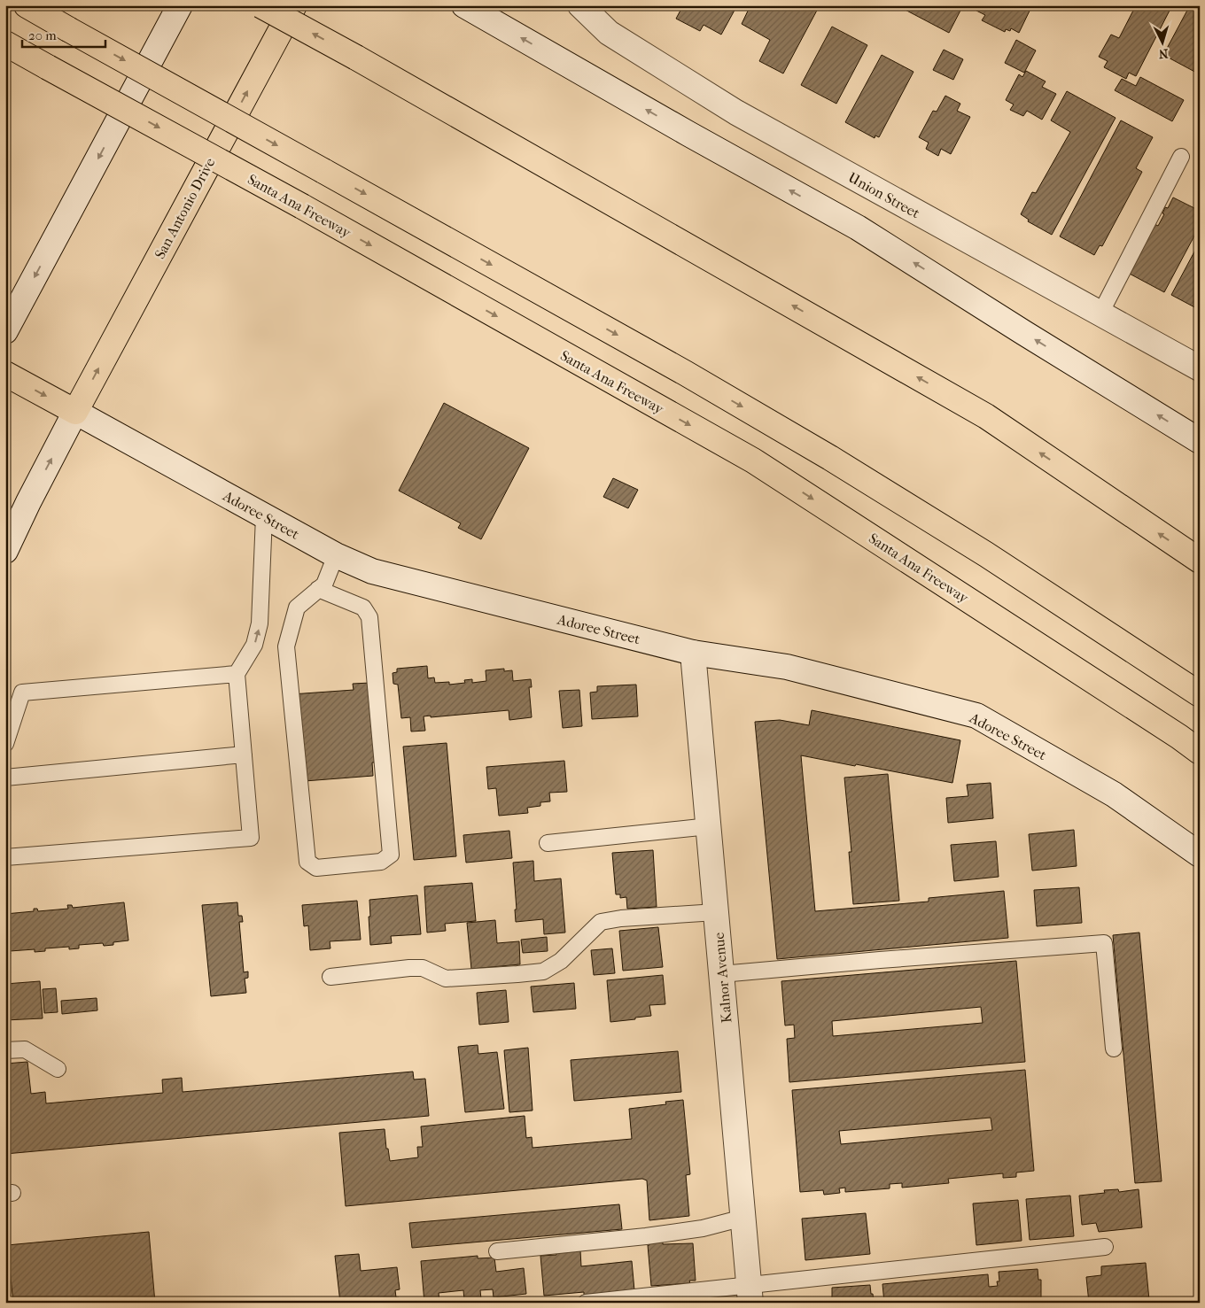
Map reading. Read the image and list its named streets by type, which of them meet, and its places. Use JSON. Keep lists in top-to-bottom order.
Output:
{
  "streets": {
    "main road": [
      "Union Street",
      "Santa Ana Freeway",
      "San Antonio Drive",
      "Adoree Street",
      "Kalnor Avenue"
    ]
  },
  "crossings": [
    ["San Antonio Drive", "Adoree Street"],
    ["Adoree Street", "Kalnor Avenue"]
  ],
  "scale_bar": "20 m",
  "north": "bottom"
}
